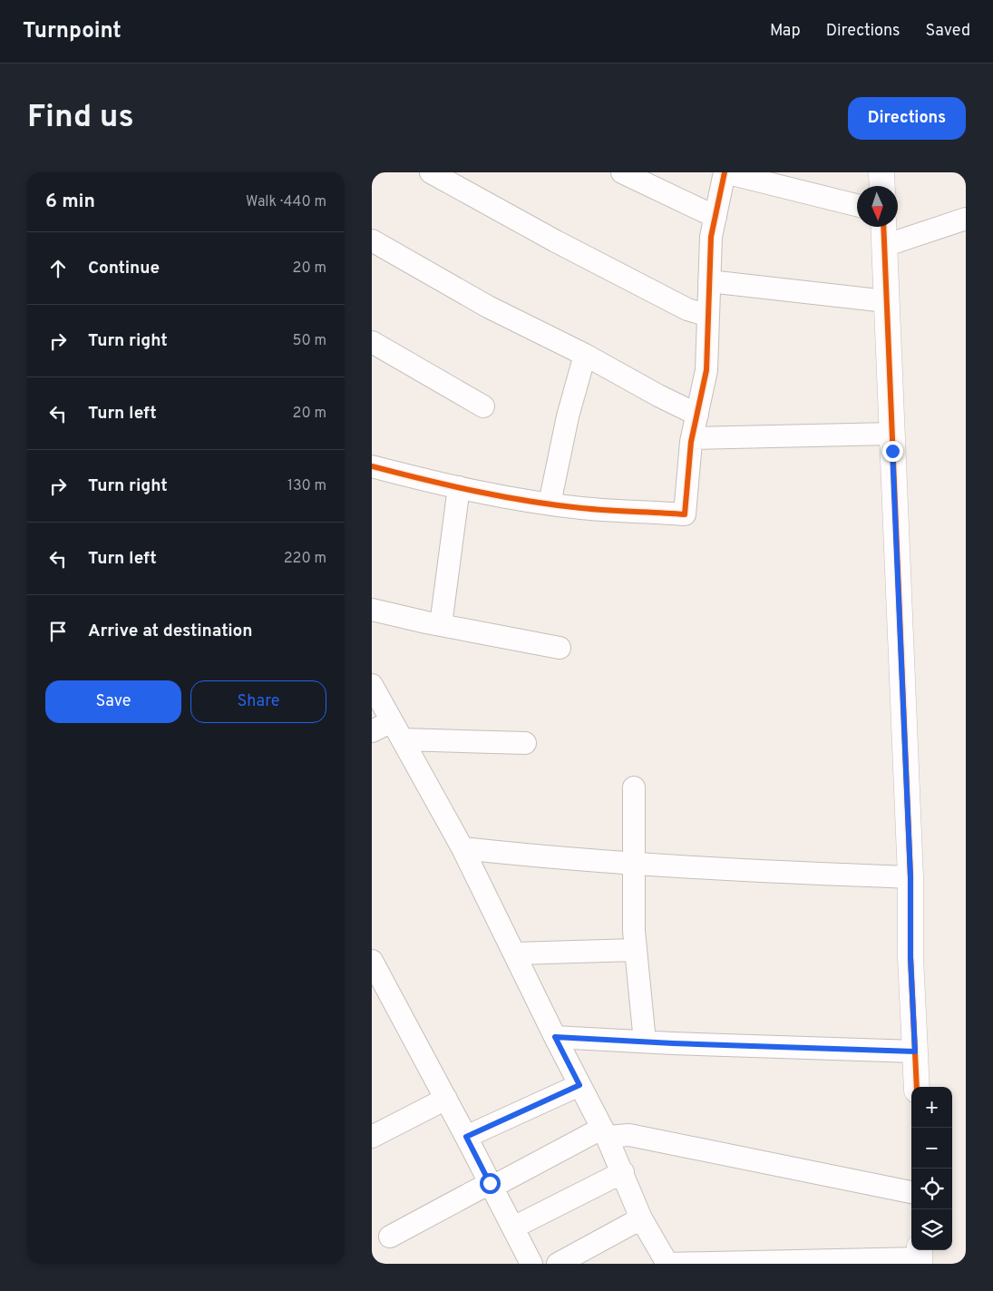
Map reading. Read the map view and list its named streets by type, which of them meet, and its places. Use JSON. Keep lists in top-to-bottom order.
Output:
{
  "north": "bottom",
  "page": {
    "header": "Turnpoint",
    "nav": ["Map", "Directions", "Saved"],
    "buttons": [
      "Directions",
      ["Save", "Share"]
    ],
    "title": "Find us",
    "heading": ["6 min", "Walk · 440 m"],
    "list": [
      ["Continue", "20 m"],
      ["Turn right", "50 m"],
      ["Turn left", "20 m"],
      ["Turn right", "130 m"],
      ["Turn left", "220 m"],
      "Arrive at destination"
    ],
    "map_buttons": ["+", "−"]
  }
}
